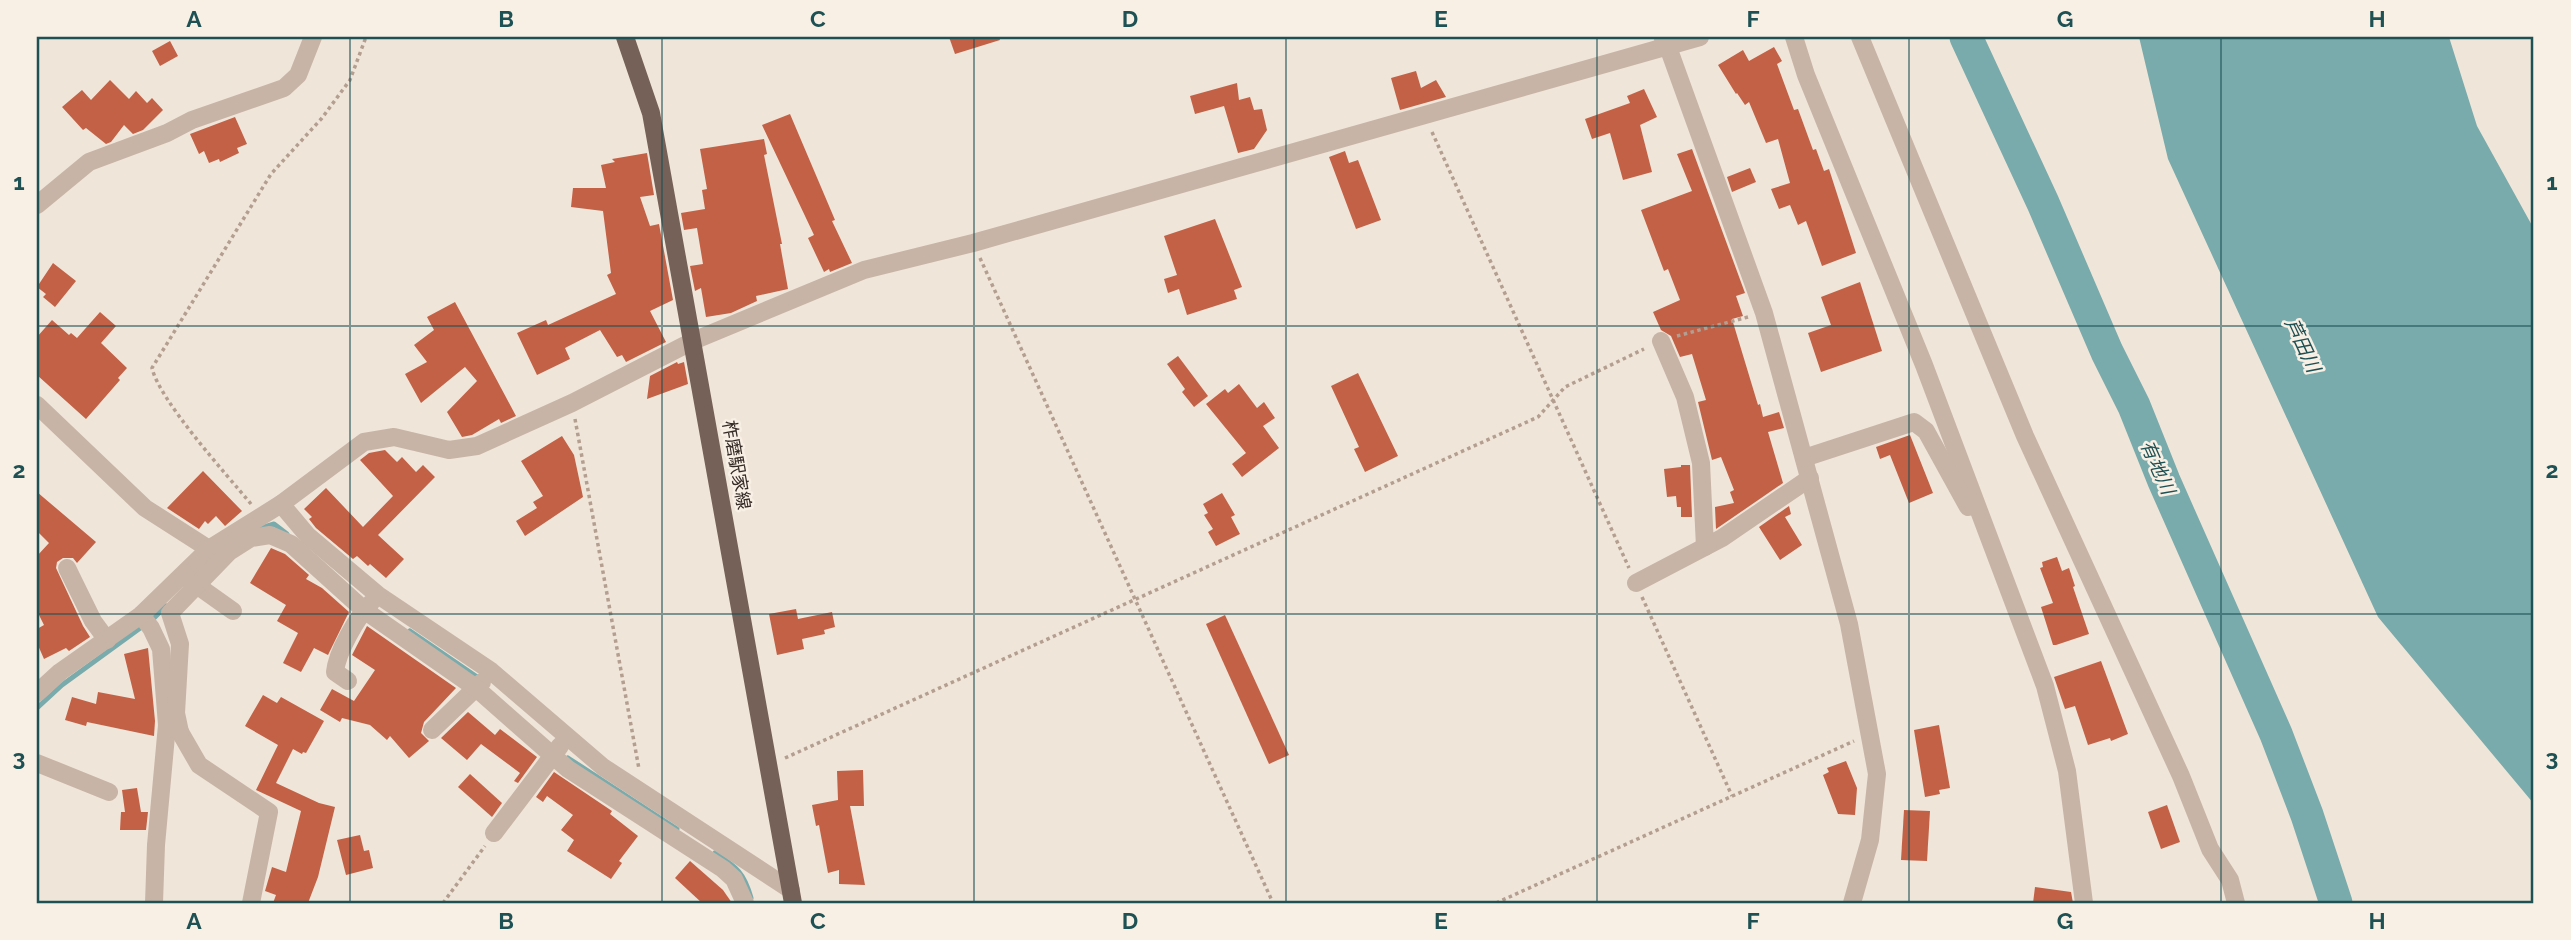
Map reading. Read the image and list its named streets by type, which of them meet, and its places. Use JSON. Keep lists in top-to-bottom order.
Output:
{
  "streets": {
    "main road": ["柞磨駅家線"]
  },
  "water": ["芦田川", "有地川"],
  "grid": {
    "columns": [
      "A",
      "B",
      "C",
      "D",
      "E",
      "F",
      "G",
      "H"
    ],
    "rows": ["1", "2", "3"]
  }
}
